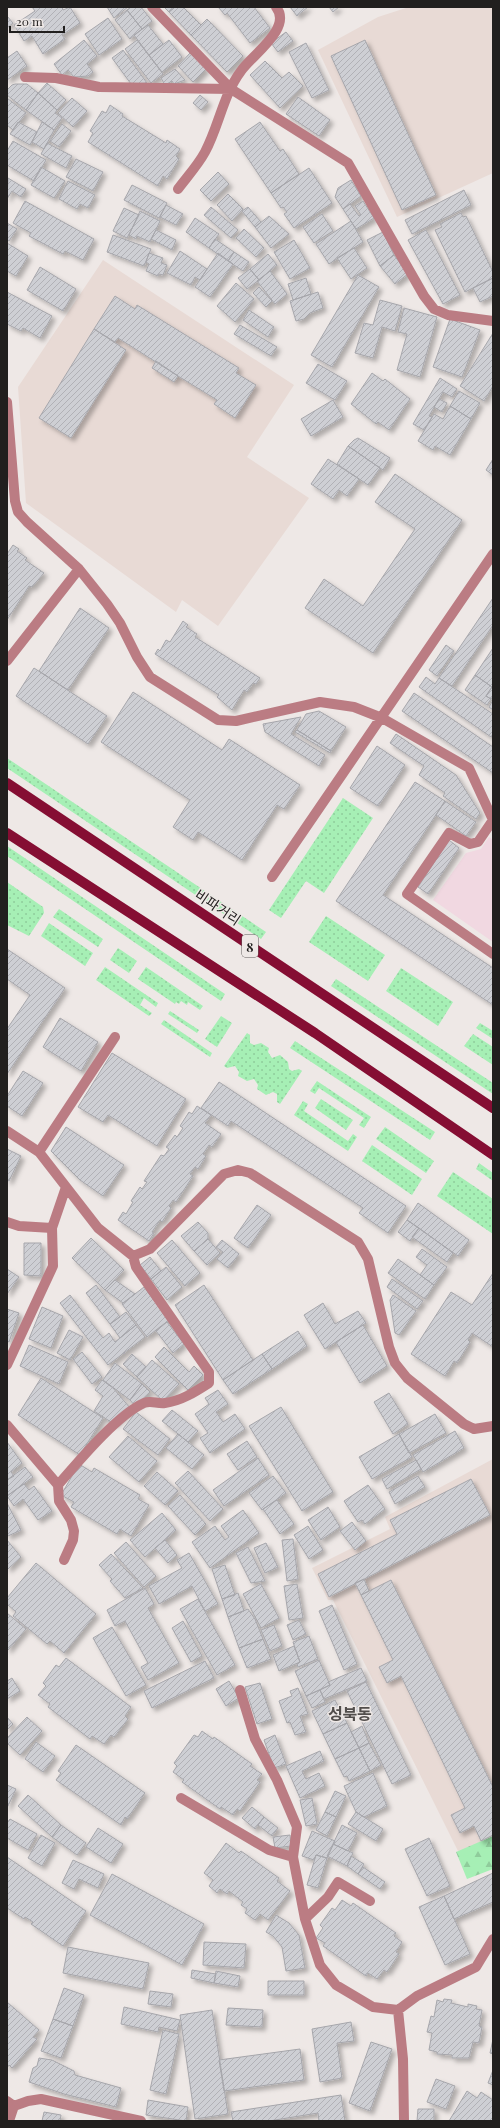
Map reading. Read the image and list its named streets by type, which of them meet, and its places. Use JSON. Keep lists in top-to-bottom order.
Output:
{
  "streets": {
    "main road": ["비파거리", "8"]
  },
  "districts": ["성북동"],
  "scale_bar": "20 m"
}
